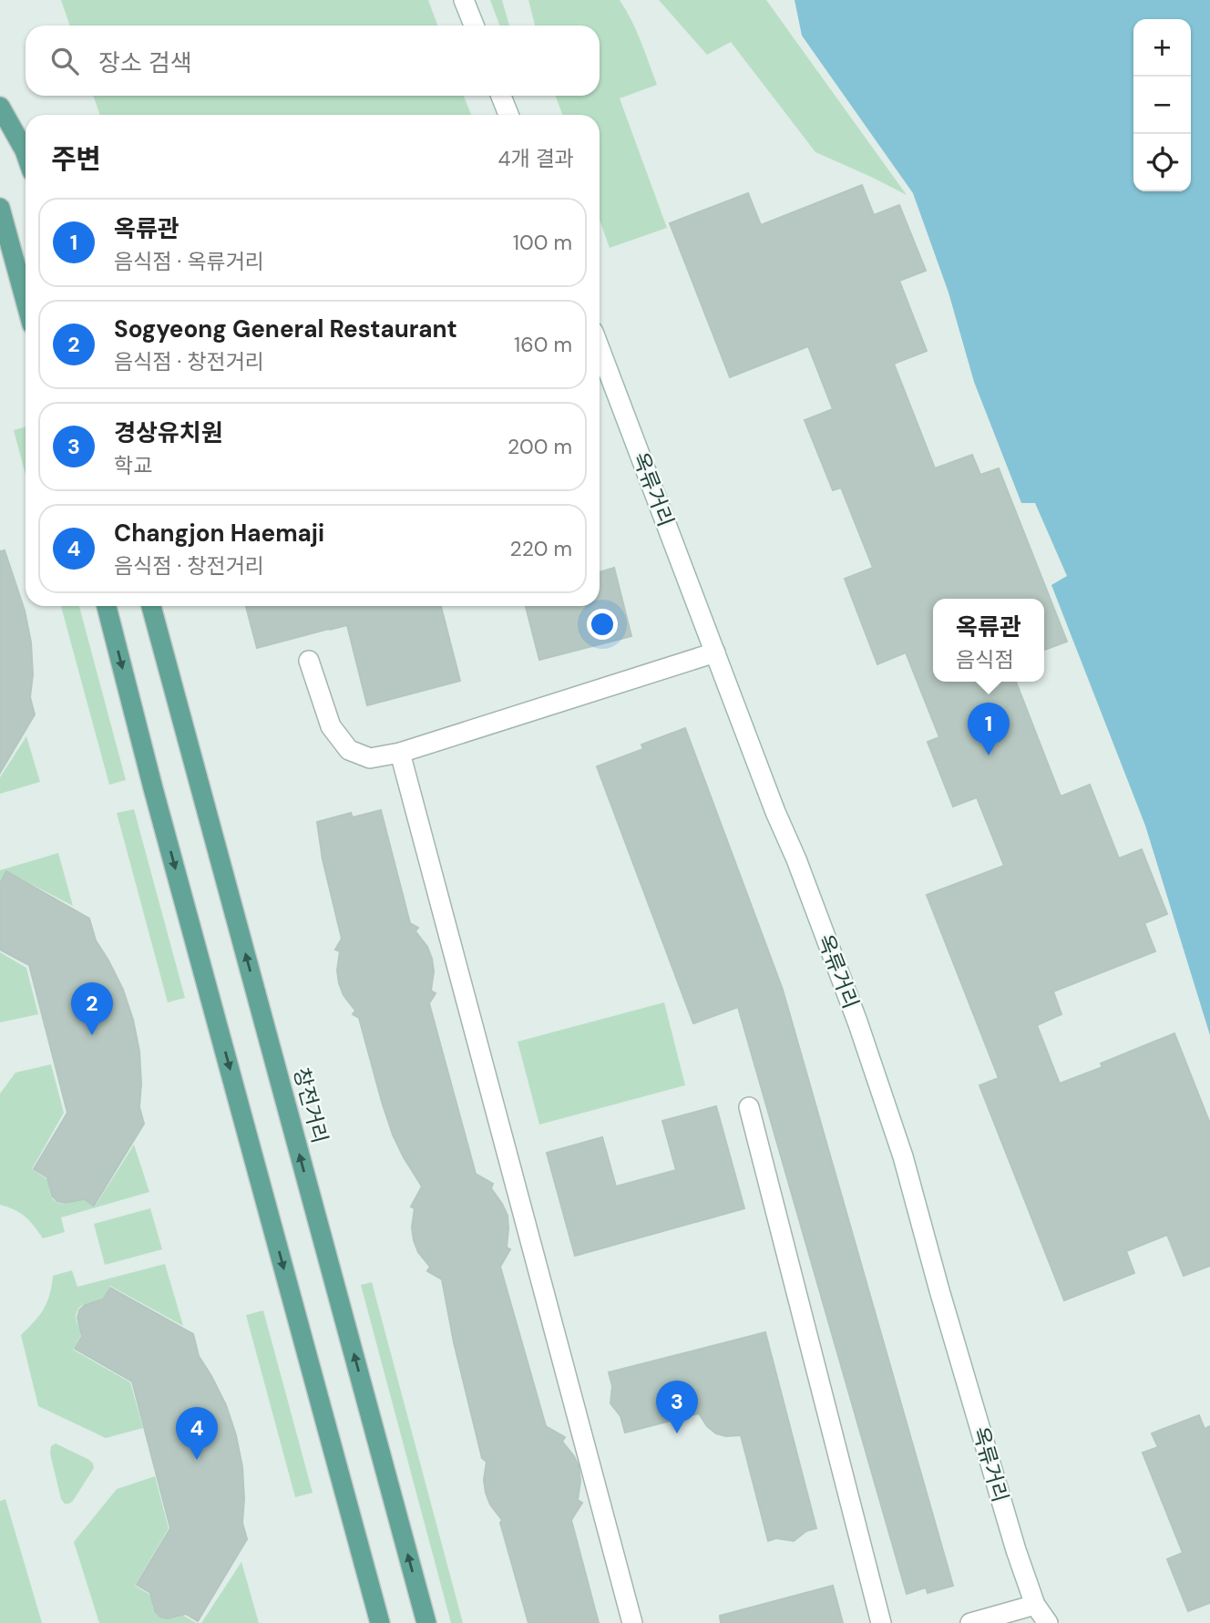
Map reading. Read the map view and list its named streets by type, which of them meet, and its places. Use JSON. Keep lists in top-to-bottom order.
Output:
{
  "streets": {
    "main road": ["창전거리"],
    "street": ["옥류거리"]
  },
  "page": {
    "map_buttons": ["+", "−"],
    "search": "장소 검색",
    "heading": ["주변", "4개 결과"],
    "list": [
      {
        "mark": "1",
        "name": "옥류관",
        "note": "음식점 · 옥류거리",
        "value": "100 m"
      },
      {
        "mark": "2",
        "name": "Sogyeong General Restaurant",
        "note": "음식점 · 창전거리",
        "value": "160 m"
      },
      {
        "mark": "3",
        "name": "경상유치원",
        "note": "학교",
        "value": "200 m"
      },
      {
        "mark": "4",
        "name": "Changjon Haemaji",
        "note": "음식점 · 창전거리",
        "value": "220 m"
      }
    ],
    "popup": ["옥류관", "음식점"],
    "pins": [
      "1",
      "2",
      "3",
      "4"
    ]
  }
}
